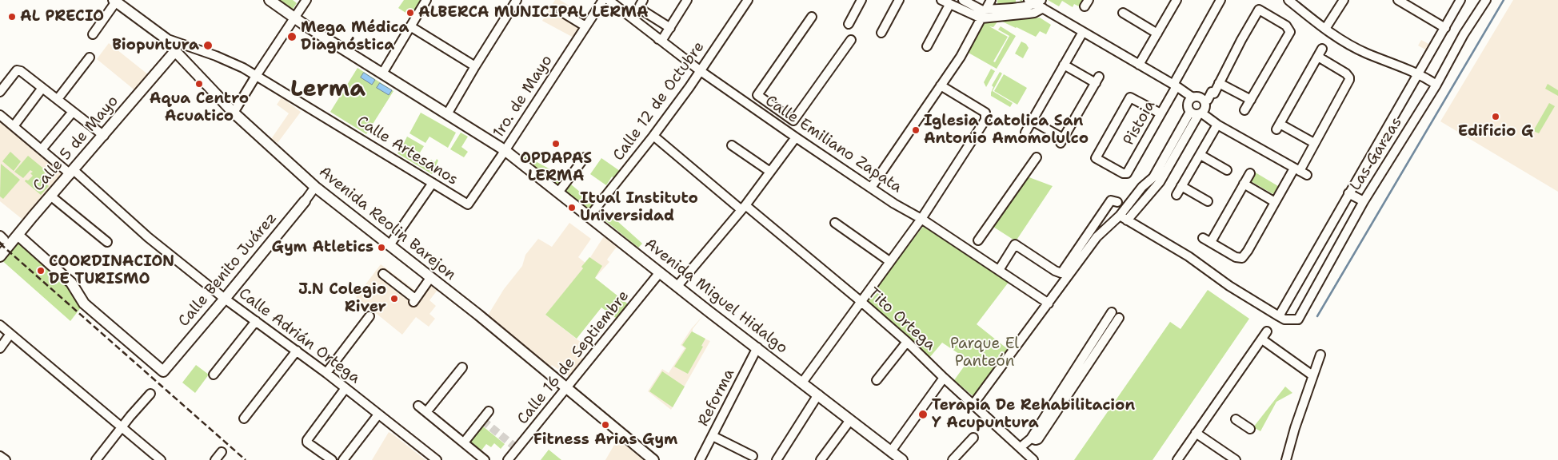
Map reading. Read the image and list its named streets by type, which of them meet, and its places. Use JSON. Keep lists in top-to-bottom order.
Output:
{
  "streets": {
    "main road": [
      "Calle 5 de Mayo",
      "Avenida Reolin Barejon",
      "Calle Benito Juárez",
      "Avenida Miguel Hidalgo"
    ],
    "street": [
      "1ro. de Mayo",
      "Calle 12 de Octubre",
      "Pistoia",
      "Calle Emiliano Zapata",
      "Calle Artesanos",
      "Las Garzas",
      "Tito Ortega",
      "Calle Adrián Ortega",
      "Calle 16 de Septiembre",
      "Reforma"
    ]
  },
  "crossings": [
    ["1ro. de Mayo", "Calle Artesanos"],
    ["1ro. de Mayo", "Avenida Miguel Hidalgo"],
    ["Calle 12 de Octubre", "Calle Emiliano Zapata"],
    ["Calle 12 de Octubre", "Avenida Miguel Hidalgo"],
    ["Calle 12 de Octubre", "Tito Ortega"],
    ["Calle 5 de Mayo", "Avenida Reolin Barejon"],
    ["Calle 5 de Mayo", "Calle Benito Juárez"],
    ["Calle 5 de Mayo", "Calle Adrián Ortega"],
    ["Calle Artesanos", "Avenida Reolin Barejon"],
    ["Avenida Reolin Barejon", "Calle Benito Juárez"],
    ["Avenida Reolin Barejon", "Calle 16 de Septiembre"],
    ["Calle Benito Juárez", "Calle Adrián Ortega"],
    ["Avenida Miguel Hidalgo", "Calle 16 de Septiembre"],
    ["Avenida Miguel Hidalgo", "Reforma"]
  ],
  "districts": ["Lerma"],
  "parks": ["Parque El Panteón"],
  "places": [
    "ALBERCA MUNICIPAL LERMA",
    "AL PRECIO",
    "Mega Médica Diagnóstica",
    "Biopuntura",
    "Aqua Centro Acuatico",
    "Edificio G",
    "Iglesia Catolica San Antonio Amomolulco",
    "OPDAPAS LERMA",
    "Itual Instituto Universidad",
    "Gym Atletics",
    "COORDINACION DE TURISMO",
    "J.N Colegio River",
    "Terapia De Rehabilitacion Y Acupuntura",
    "Fitness Arias Gym"
  ]
}
